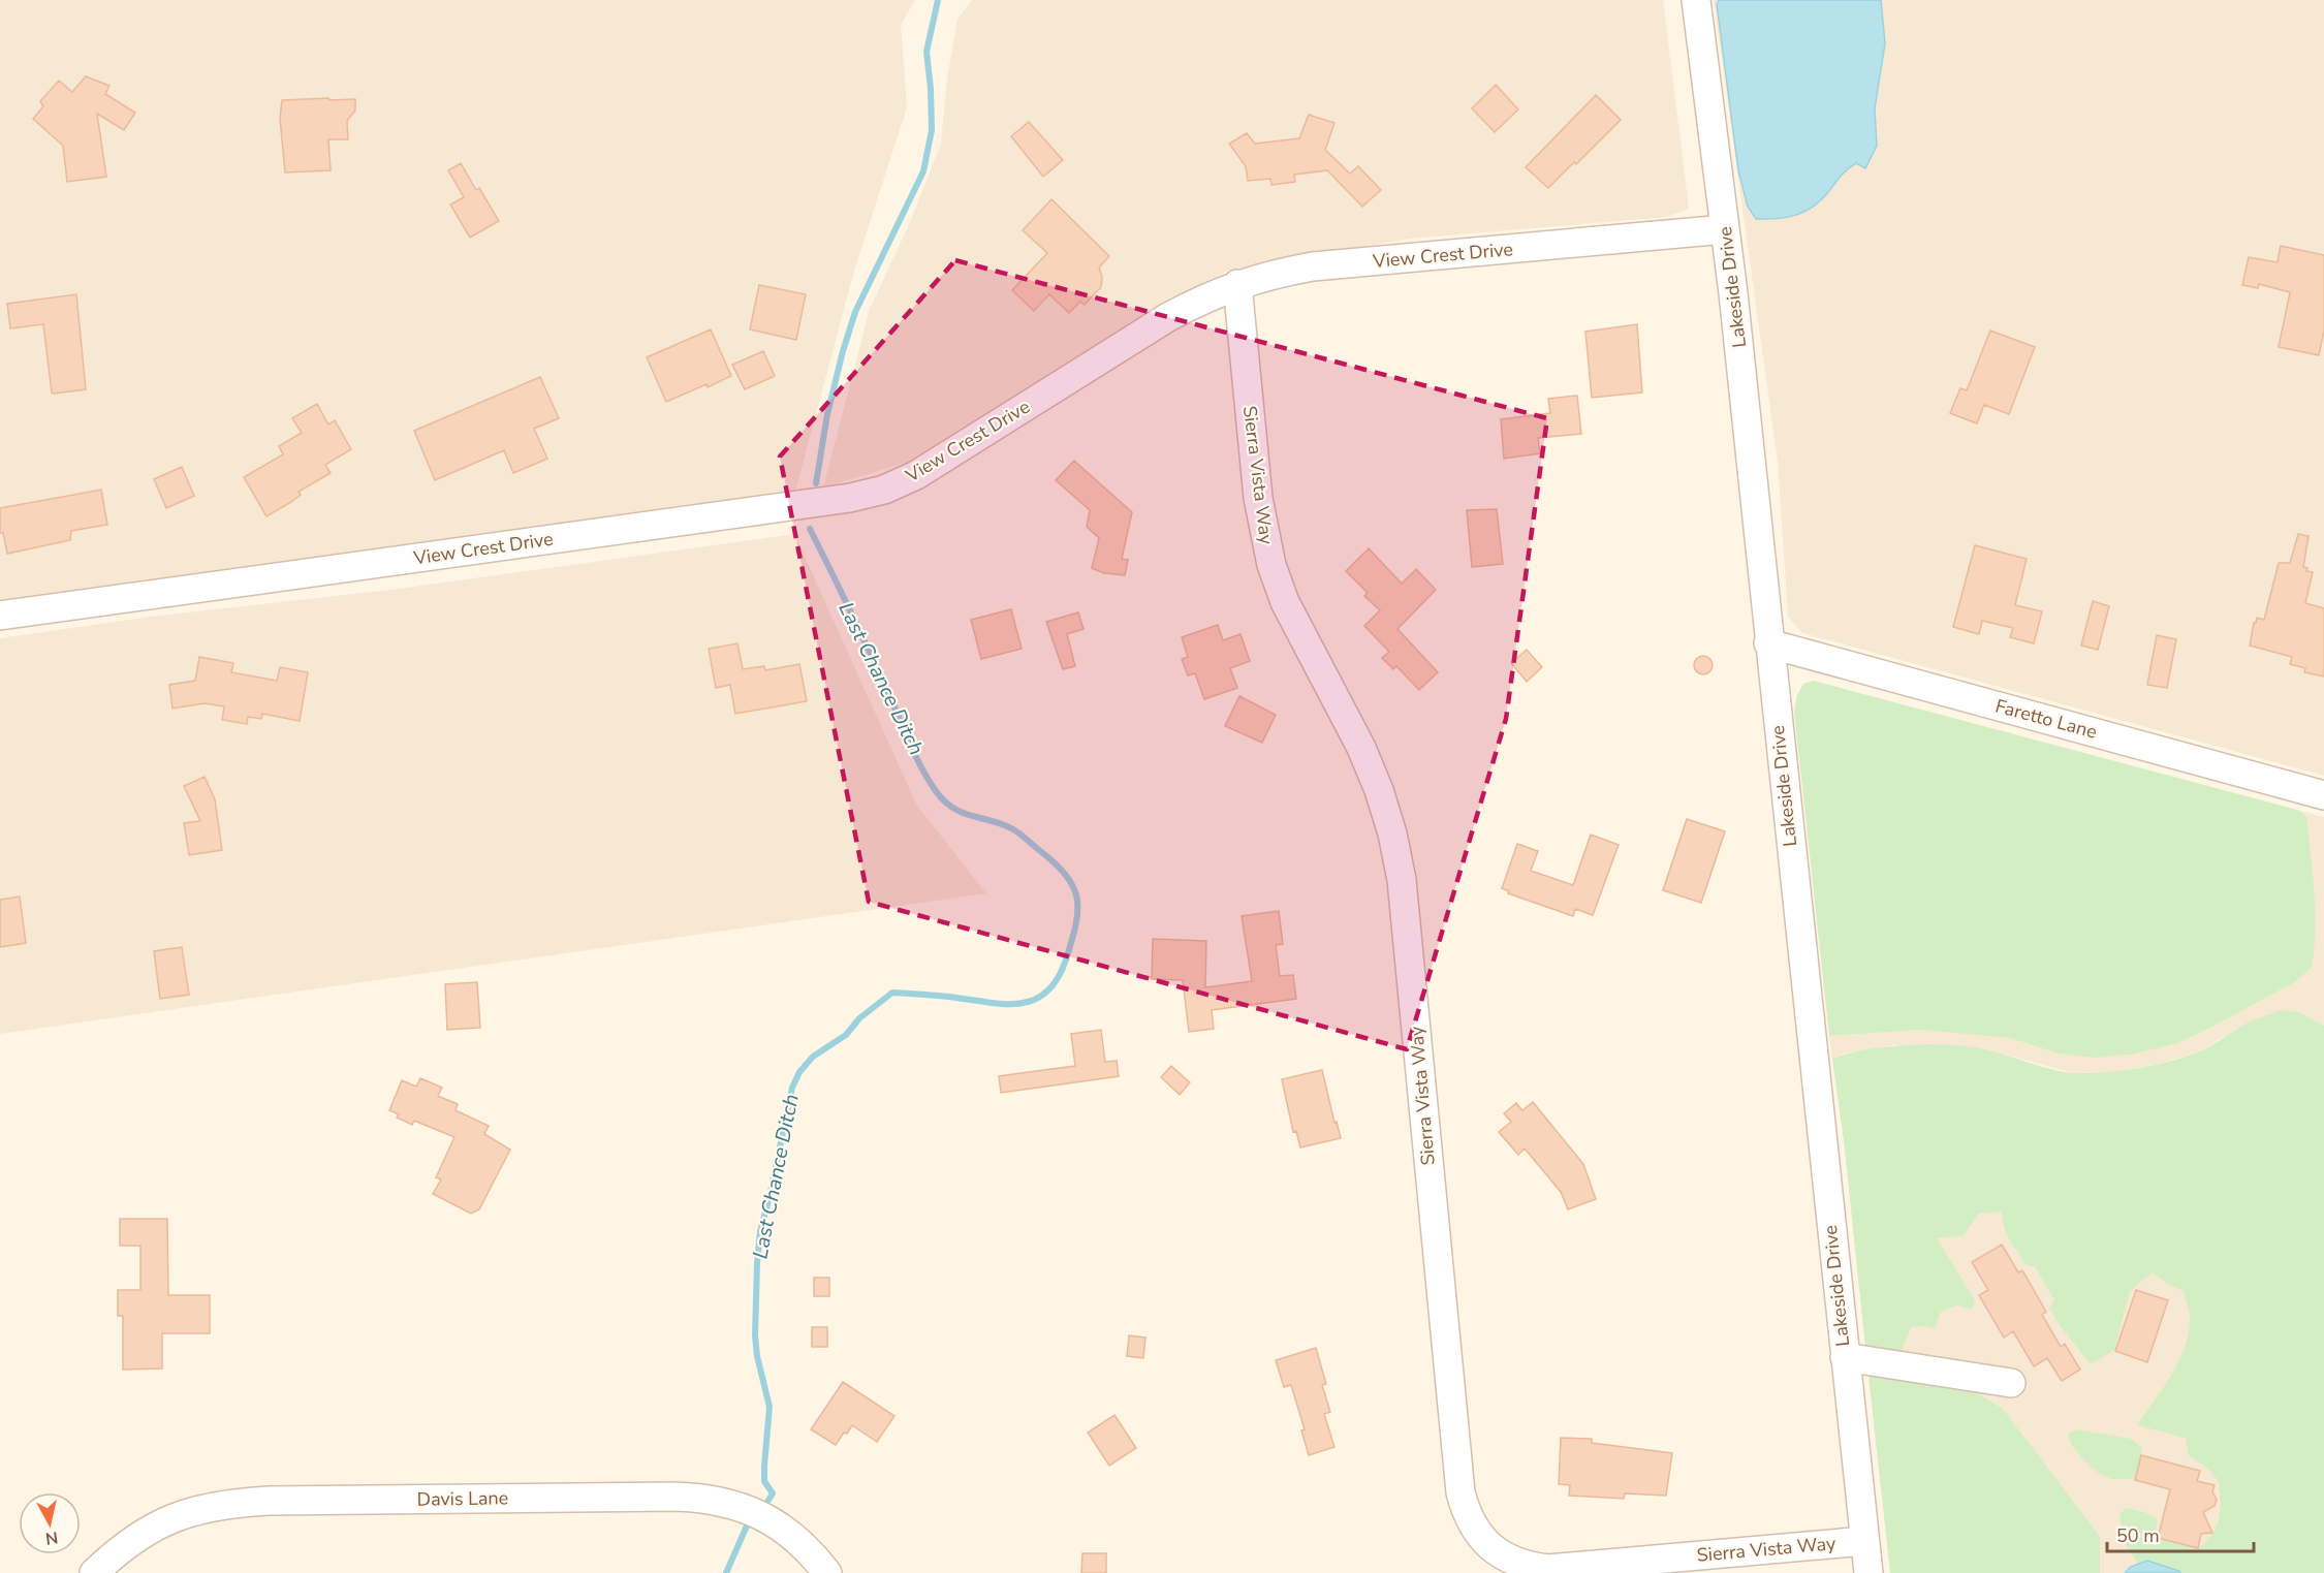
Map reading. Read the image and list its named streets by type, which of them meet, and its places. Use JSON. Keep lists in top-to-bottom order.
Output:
{
  "streets": {
    "street": [
      "View Crest Drive",
      "Lakeside Drive",
      "Sierra Vista Way",
      "Faretto Lane",
      "Davis Lane"
    ]
  },
  "crossings": [
    ["View Crest Drive", "Lakeside Drive"],
    ["View Crest Drive", "Sierra Vista Way"],
    ["Lakeside Drive", "Sierra Vista Way"],
    ["Lakeside Drive", "Faretto Lane"]
  ],
  "water": ["Last Chance Ditch"],
  "scale_bar": "50 m",
  "north": "bottom"
}
